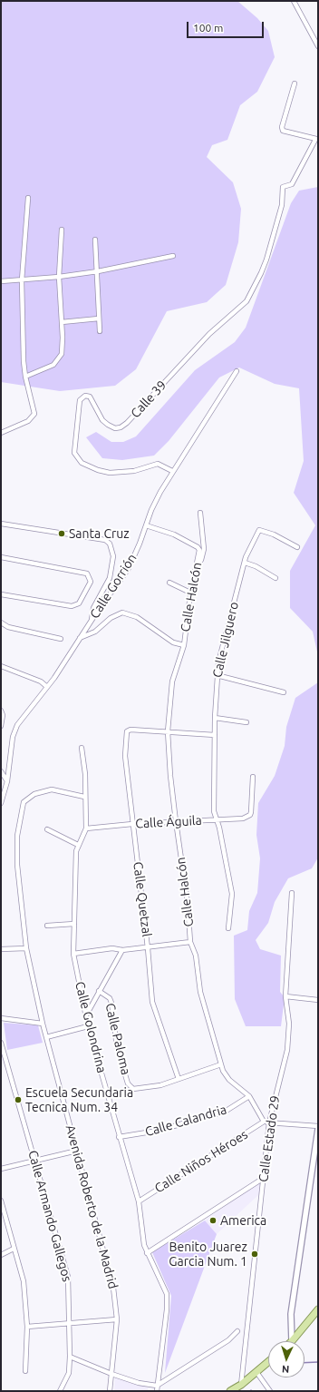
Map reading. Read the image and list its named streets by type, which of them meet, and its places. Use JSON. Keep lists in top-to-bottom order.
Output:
{
  "streets": {
    "street": [
      "Calle 39",
      "Calle Gorrión",
      "Calle Halcón",
      "Calle Jilguero",
      "Calle Águila",
      "Calle Quetzal",
      "Calle Golondrina",
      "Calle Paloma",
      "Calle Calandria",
      "Calle Estado 29",
      "Calle Niños Héroes",
      "Avenida Roberto de la Madrid",
      "Calle Armando Gallegos"
    ]
  },
  "crossings": [
    ["Calle 39", "Calle Gorrión"],
    ["Calle Gorrión", "Calle Halcón"],
    ["Calle Halcón", "Calle Águila"],
    ["Calle Halcón", "Calle Quetzal"],
    ["Calle Halcón", "Calle Calandria"],
    ["Calle Halcón", "Calle Niños Héroes"],
    ["Calle Jilguero", "Calle Águila"],
    ["Calle Águila", "Calle Quetzal"],
    ["Calle Águila", "Calle Golondrina"],
    ["Calle Quetzal", "Calle Paloma"],
    ["Calle Golondrina", "Calle Calandria"],
    ["Calle Golondrina", "Calle Niños Héroes"]
  ],
  "places": [
    "Santa Cruz",
    "Escuela Secundaria Tecnica Num. 34",
    "America",
    "Benito Juarez Garcia Num. 1"
  ],
  "scale_bar": "100 m",
  "north": "bottom"
}
